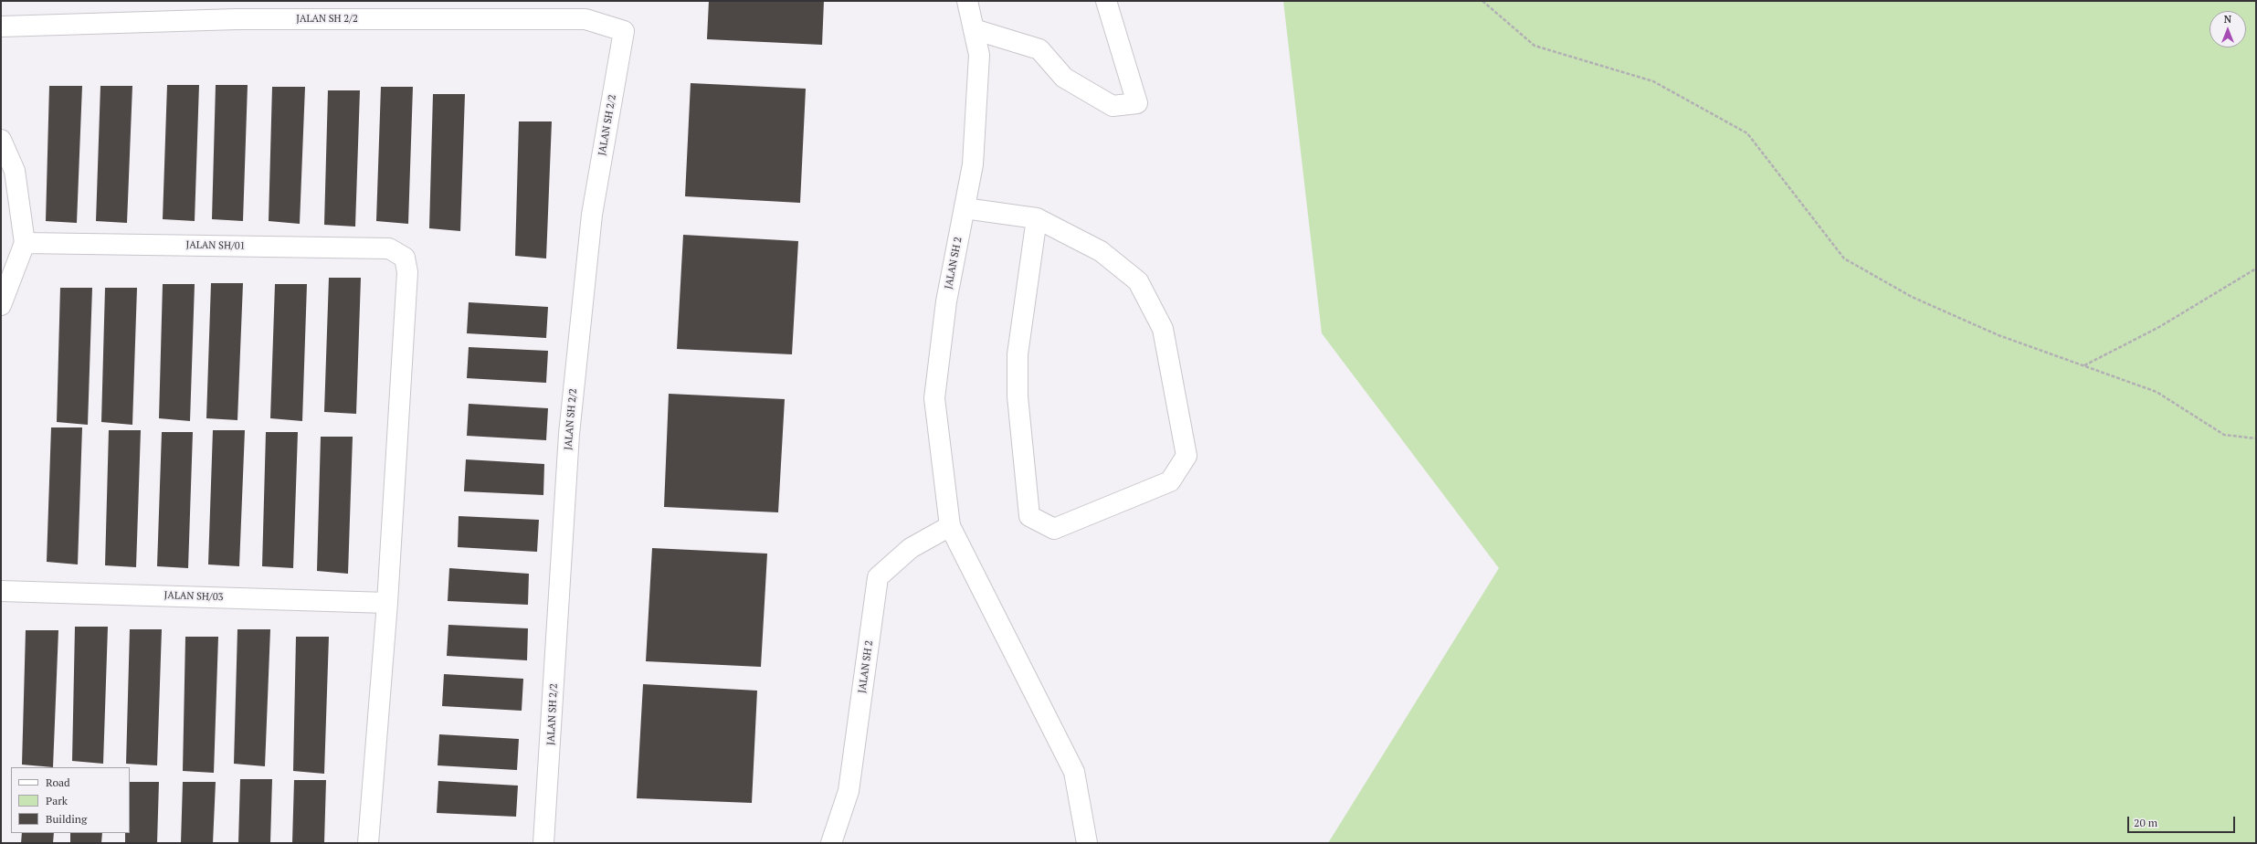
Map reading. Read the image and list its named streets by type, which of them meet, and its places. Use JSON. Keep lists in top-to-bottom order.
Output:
{
  "streets": {
    "street": [
      "JALAN SH 2/2",
      "JALAN SH/01",
      "JALAN SH 2",
      "JALAN SH/03"
    ]
  },
  "crossings": [
    ["JALAN SH/01", "JALAN SH/03"]
  ],
  "legend": ["Road", "Park", "Building"],
  "scale_bar": "20 m",
  "north": "top"
}
